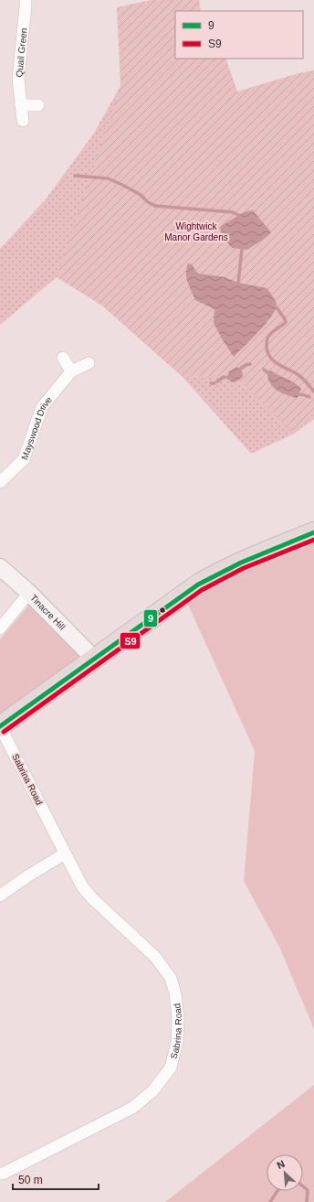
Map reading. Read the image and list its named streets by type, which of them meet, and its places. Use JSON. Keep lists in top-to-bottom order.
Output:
{
  "streets": {
    "street": [
      "Quail Green",
      "Mayswood Drive",
      "Tinacre Hill",
      "Sabrina Road"
    ]
  },
  "parks": ["Wightwick Manor Gardens"],
  "lines": ["transit line 9", "transit line S9"],
  "legend": ["9", "S9"],
  "scale_bar": "50 m",
  "north": "top left"
}
